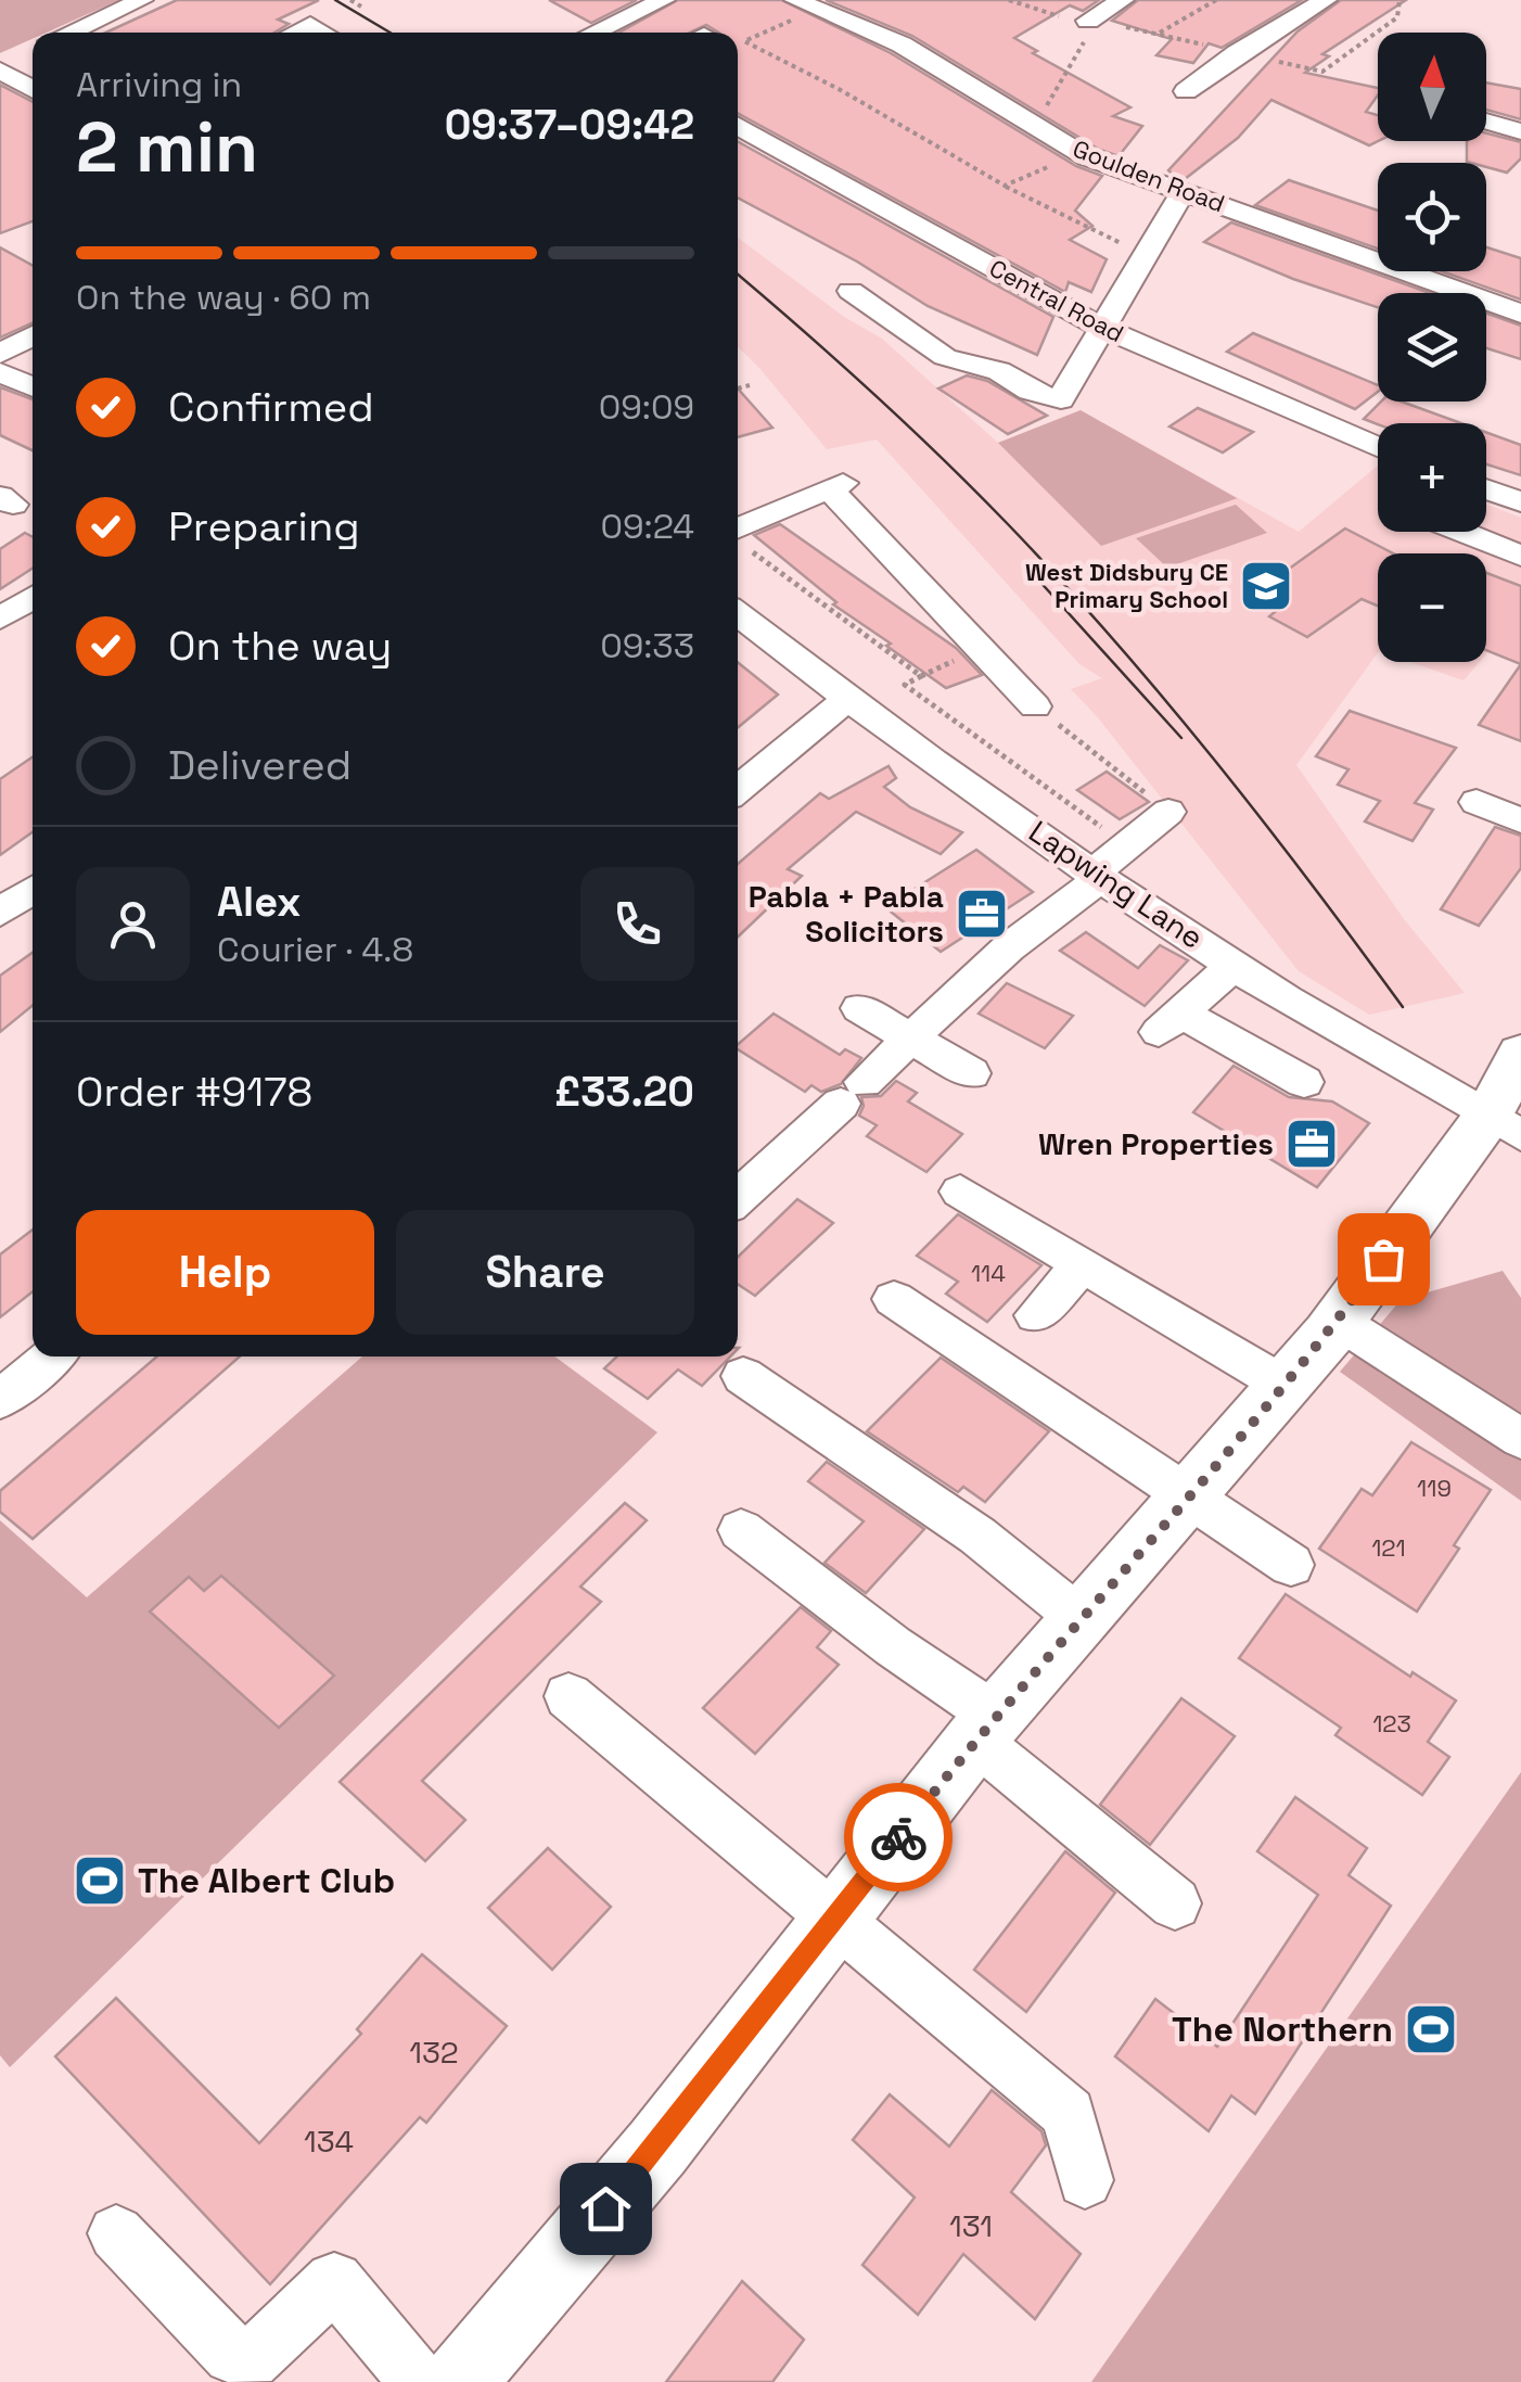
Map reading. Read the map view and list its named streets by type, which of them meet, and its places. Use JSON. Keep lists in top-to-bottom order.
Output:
{
  "streets": {
    "street": ["Goulden Road", "Central Road", "Lapwing Lane"]
  },
  "places": {
    "school or university": ["West Didsbury CE Primary School"],
    "office": ["Pabla + Pabla Solicitors", "Wren Properties"],
    "sports": ["The Albert Club", "The Northern"]
  },
  "house_numbers": [
    "114",
    "119",
    "121",
    "123",
    "132",
    "134",
    "131"
  ],
  "north": "top",
  "page": {
    "map_buttons": ["+", "−"],
    "heading": ["2 min", "Arriving in", "09:37–09:42"],
    "panel": [
      "Alex",
      "Courier · 4.8",
      "Order #9178",
      "£33.20"
    ],
    "bar": "On the way · 60 m",
    "list": [
      ["Confirmed", "09:09"],
      ["Preparing", "09:24"],
      ["On the way", "09:33"],
      "Delivered"
    ],
    "buttons": ["Help", "Share"]
  }
}
